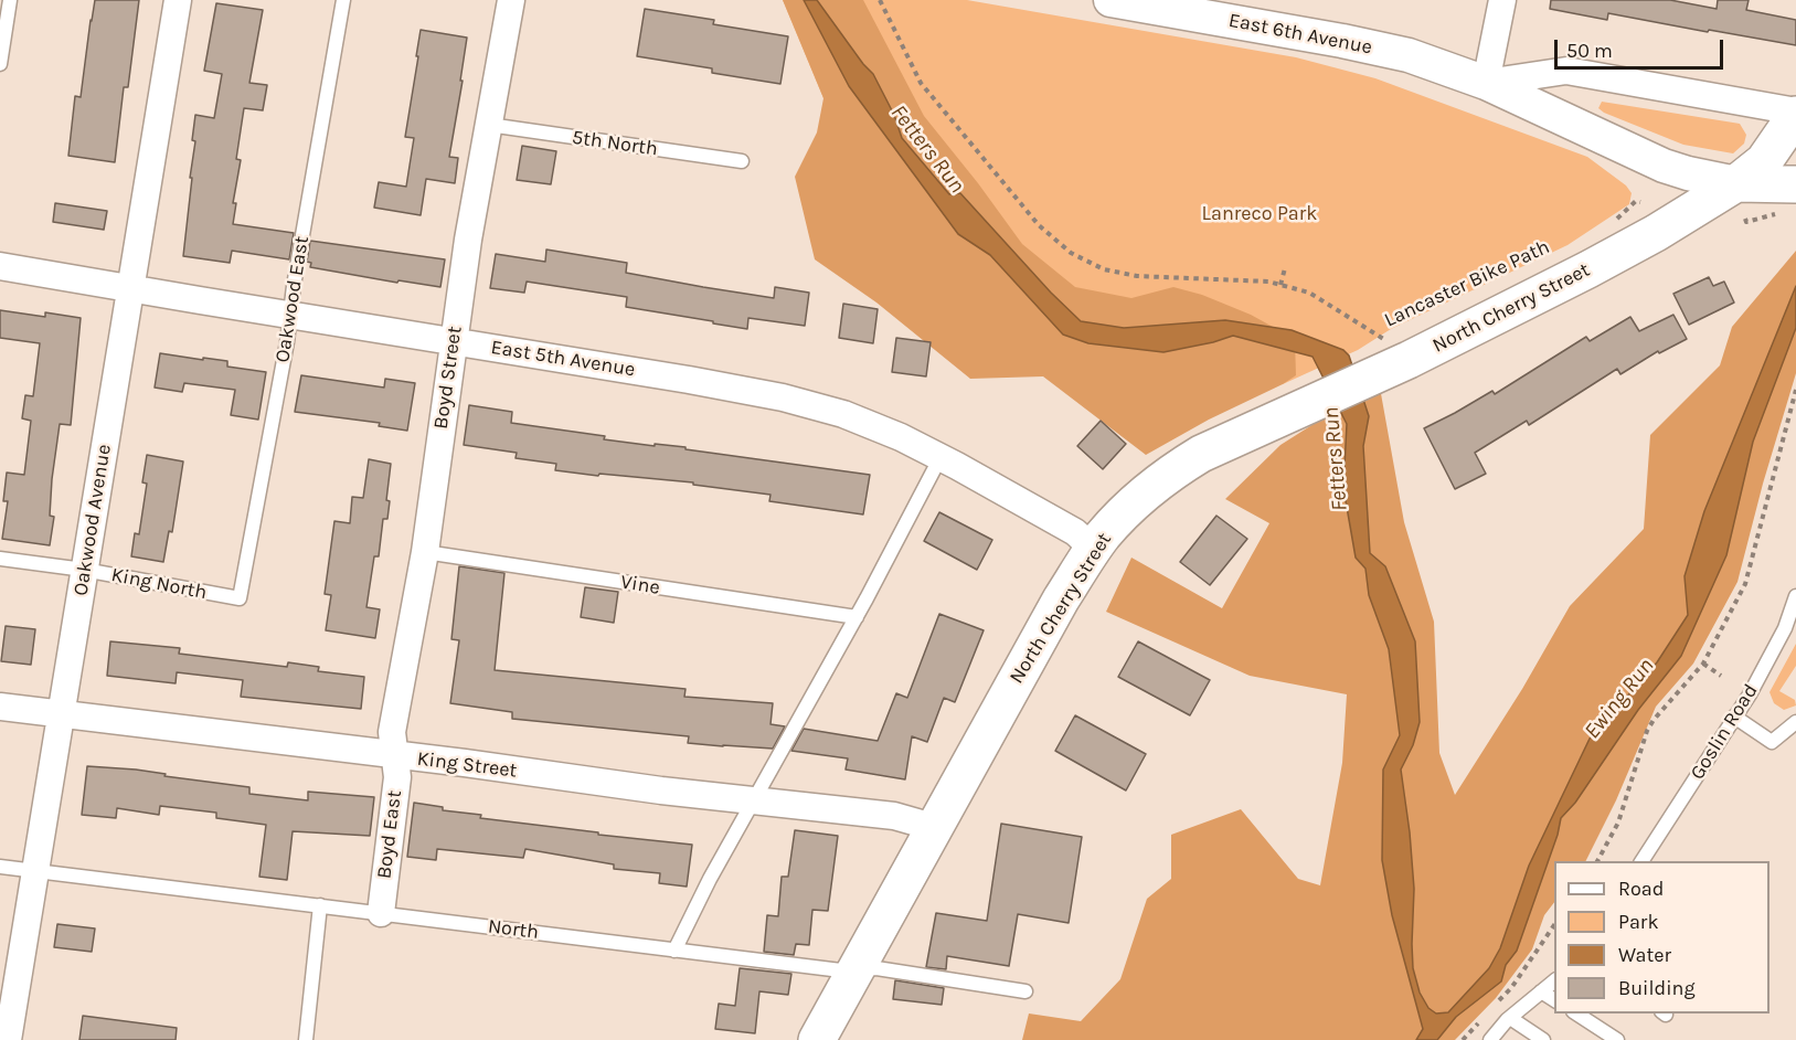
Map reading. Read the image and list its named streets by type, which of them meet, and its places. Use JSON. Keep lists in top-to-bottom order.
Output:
{
  "streets": {
    "main road": ["North Cherry Street"],
    "street": [
      "East 6th Avenue",
      "East 5th Avenue",
      "Boyd Street",
      "Oakwood Avenue",
      "King Street",
      "Boyd East"
    ],
    "lane": [
      "5th North",
      "Oakwood East",
      "King North",
      "Vine",
      "Goslin Road",
      "North"
    ],
    "path": ["Lancaster Bike Path"]
  },
  "crossings": [
    ["East 6th Avenue", "North Cherry Street"],
    ["5th North", "Boyd Street"],
    ["Oakwood East", "East 5th Avenue"],
    ["Oakwood East", "King North"],
    ["North Cherry Street", "East 5th Avenue"],
    ["North Cherry Street", "King Street"],
    ["North Cherry Street", "North"],
    ["East 5th Avenue", "Boyd Street"],
    ["East 5th Avenue", "Oakwood Avenue"],
    ["Boyd Street", "Vine"],
    ["Boyd Street", "King Street"],
    ["Boyd Street", "Boyd East"],
    ["Oakwood Avenue", "King North"],
    ["Oakwood Avenue", "King Street"],
    ["Oakwood Avenue", "North"],
    ["King Street", "Boyd East"],
    ["Boyd East", "North"]
  ],
  "water": ["Fetters Run", "Ewing Run"],
  "parks": ["Lanreco Park"],
  "legend": [
    "Road",
    "Park",
    "Water",
    "Building"
  ],
  "scale_bar": "50 m"
}
